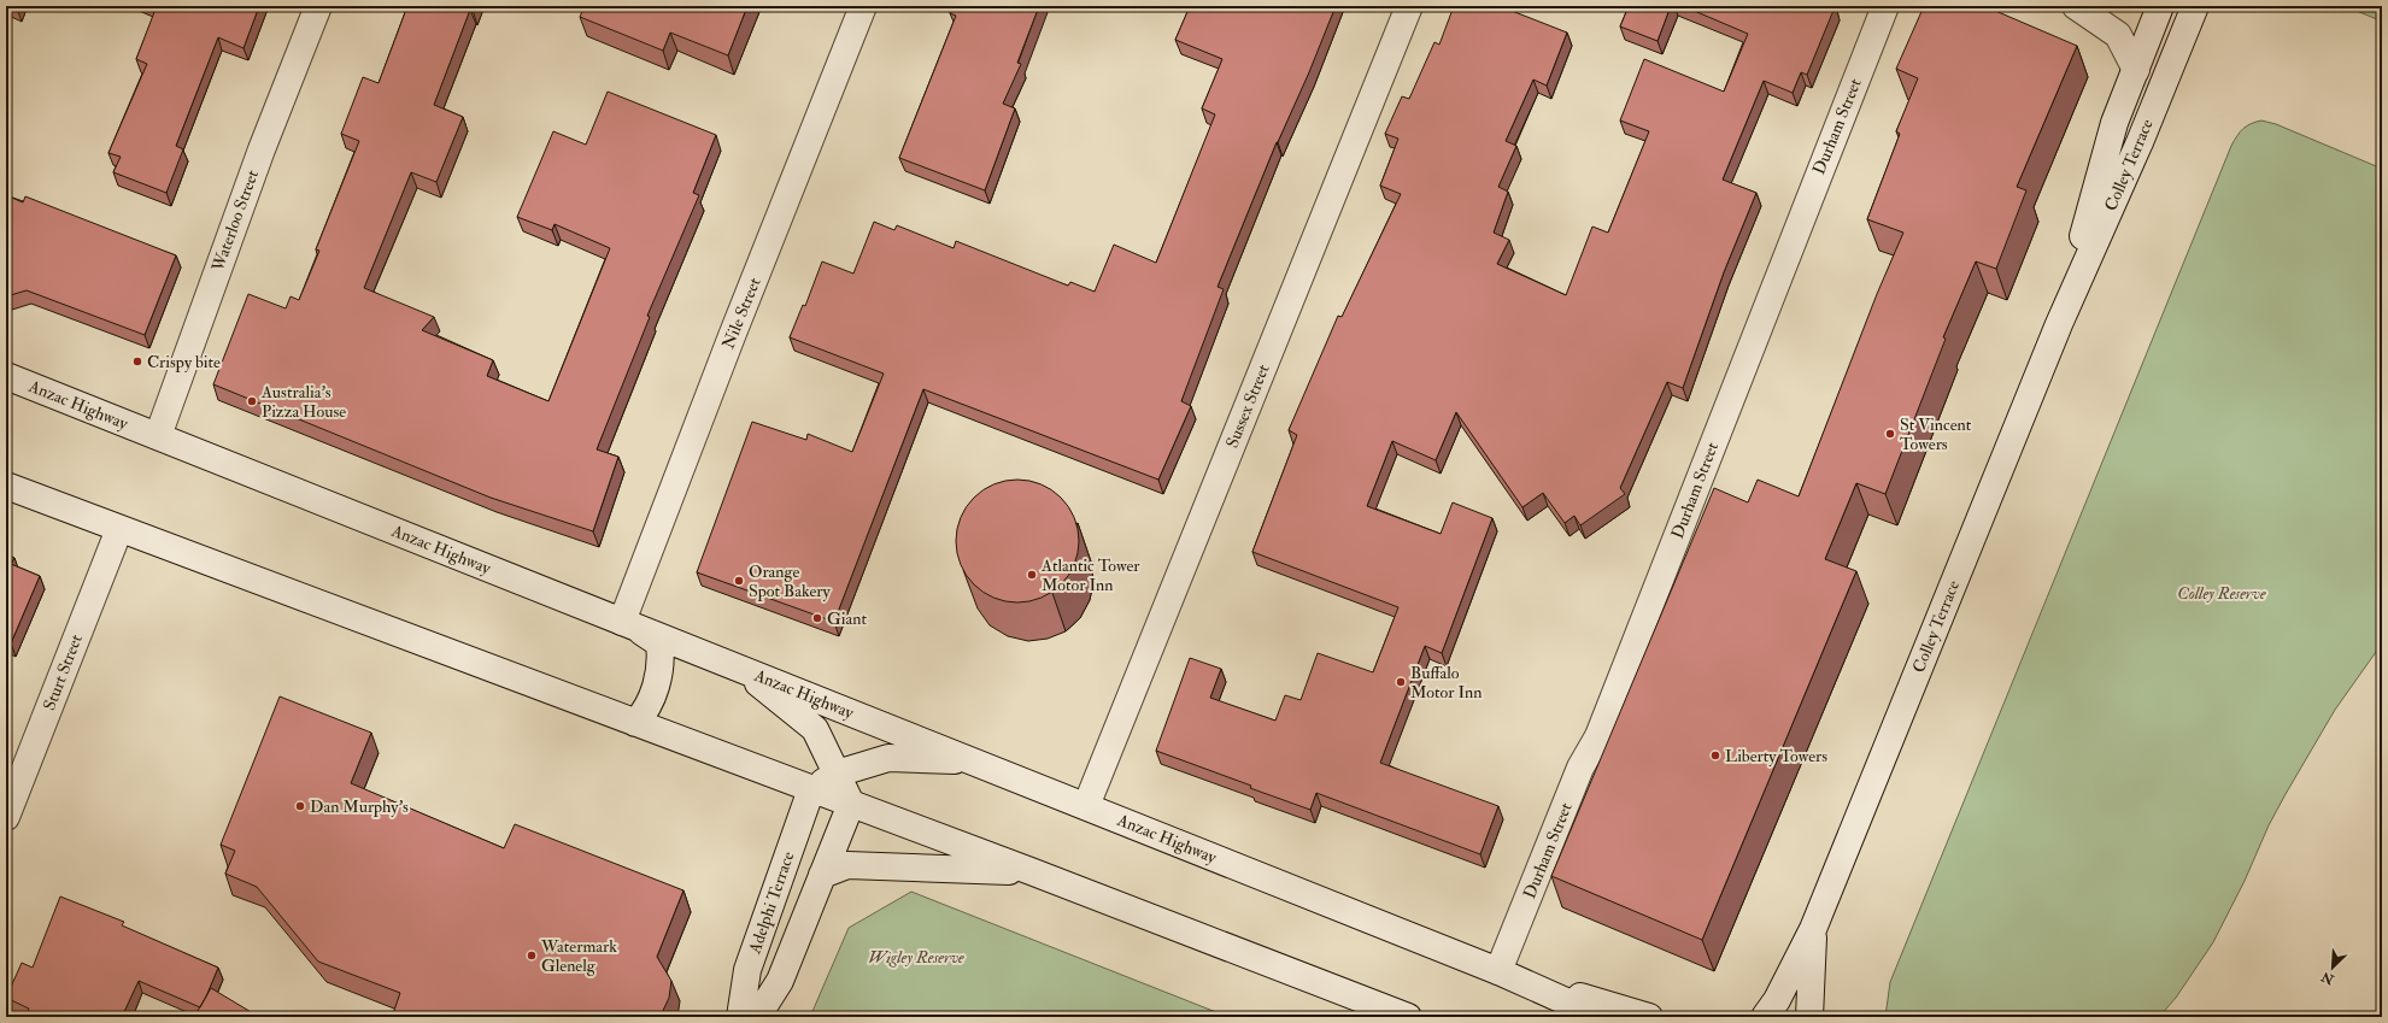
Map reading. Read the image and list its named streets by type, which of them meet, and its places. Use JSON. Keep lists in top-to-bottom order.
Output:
{
  "streets": {
    "street": [
      "Durham Street",
      "Colley Terrace",
      "Waterloo Street",
      "Nile Street",
      "Anzac Highway",
      "Sussex Street",
      "Sturt Street",
      "Adelphi Terrace"
    ]
  },
  "crossings": [
    ["Durham Street", "Anzac Highway"],
    ["Waterloo Street", "Anzac Highway"],
    ["Nile Street", "Anzac Highway"],
    ["Anzac Highway", "Sussex Street"]
  ],
  "parks": ["Colley Reserve", "Wigley Reserve"],
  "places": [
    "Crispy bite",
    "Australia's Pizza House",
    "St Vincent Towers",
    "Atlantic Tower Motor Inn",
    "Orange Spot Bakery",
    "Giant",
    "Buffalo Motor Inn",
    "Liberty Towers",
    "Dan Murphy's",
    "Watermark Glenelg"
  ],
  "north": "bottom left"
}
